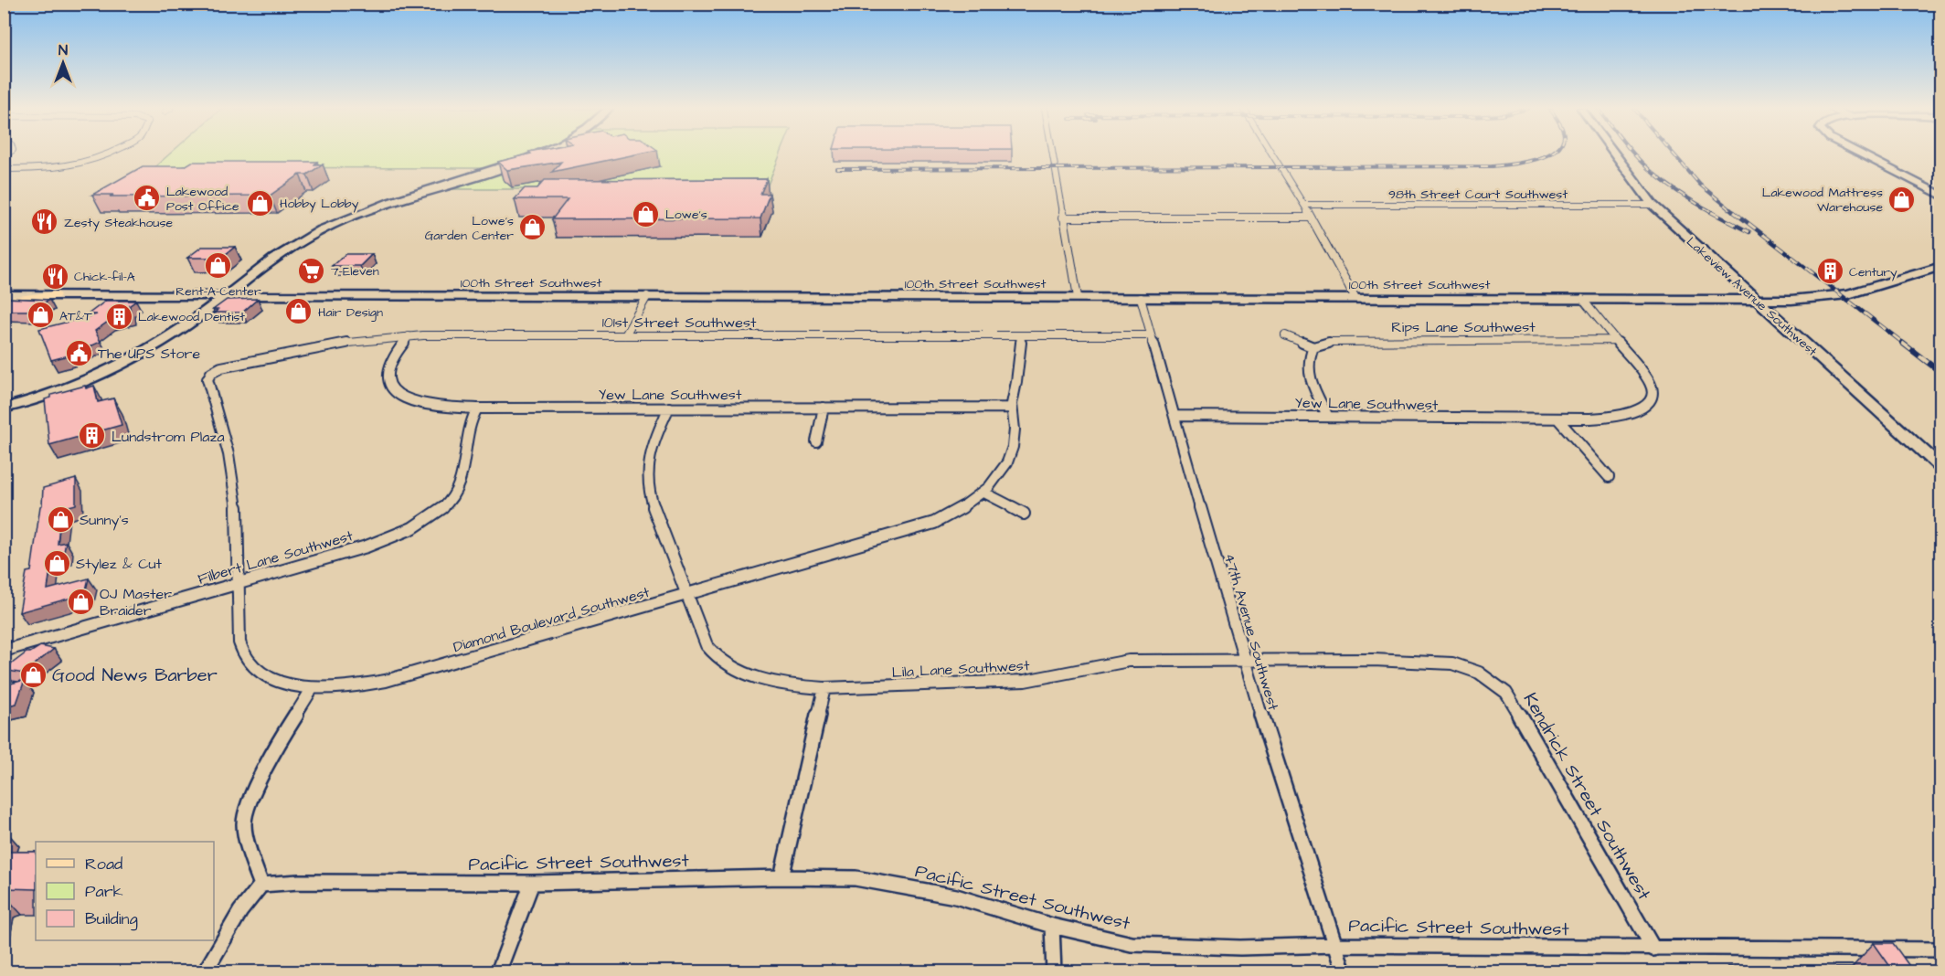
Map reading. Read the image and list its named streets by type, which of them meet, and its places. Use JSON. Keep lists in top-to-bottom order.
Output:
{
  "streets": {
    "main road": ["100th Street Southwest", "Lakeview Avenue Southwest"],
    "street": [
      "98th Street Court Southwest",
      "101st Street Southwest",
      "Rips Lane Southwest",
      "Yew Lane Southwest",
      "Filbert Lane Southwest",
      "Diamond Boulevard Southwest",
      "47th Avenue Southwest",
      "Lila Lane Southwest",
      "Kendrick Street Southwest",
      "Pacific Street Southwest"
    ]
  },
  "crossings": [
    ["98th Street Court Southwest", "Lakeview Avenue Southwest"],
    ["100th Street Southwest", "Lakeview Avenue Southwest"],
    ["100th Street Southwest", "47th Avenue Southwest"],
    ["101st Street Southwest", "Yew Lane Southwest"],
    ["101st Street Southwest", "Diamond Boulevard Southwest"],
    ["101st Street Southwest", "47th Avenue Southwest"],
    ["Rips Lane Southwest", "Yew Lane Southwest"],
    ["Yew Lane Southwest", "Filbert Lane Southwest"],
    ["Yew Lane Southwest", "Diamond Boulevard Southwest"],
    ["Yew Lane Southwest", "47th Avenue Southwest"],
    ["Yew Lane Southwest", "Lila Lane Southwest"],
    ["Filbert Lane Southwest", "Diamond Boulevard Southwest"],
    ["Diamond Boulevard Southwest", "Lila Lane Southwest"],
    ["47th Avenue Southwest", "Lila Lane Southwest"],
    ["47th Avenue Southwest", "Pacific Street Southwest"],
    ["Lila Lane Southwest", "Kendrick Street Southwest"],
    ["Kendrick Street Southwest", "Pacific Street Southwest"]
  ],
  "places": {
    "public building": ["Lakewood Post Office", "The UPS Store"],
    "shop": [
      "Lakewood Mattress Warehouse",
      "Hobby Lobby",
      "Lowe's",
      "Lowe's Garden Center",
      "Rent-A-Center",
      "Hair Design",
      "AT&T",
      "Sunny's",
      "Stylez & Cut",
      "OJ Master Braider",
      "Good News Barber"
    ],
    "restaurant": ["Zesty Steakhouse", "Chick-fil-A"],
    "supermarket": ["7-Eleven"],
    "building": ["Century", "Lakewood Dentist", "Lundstrom Plaza"]
  },
  "legend": ["Road", "Park", "Building"],
  "north": "top"
}
